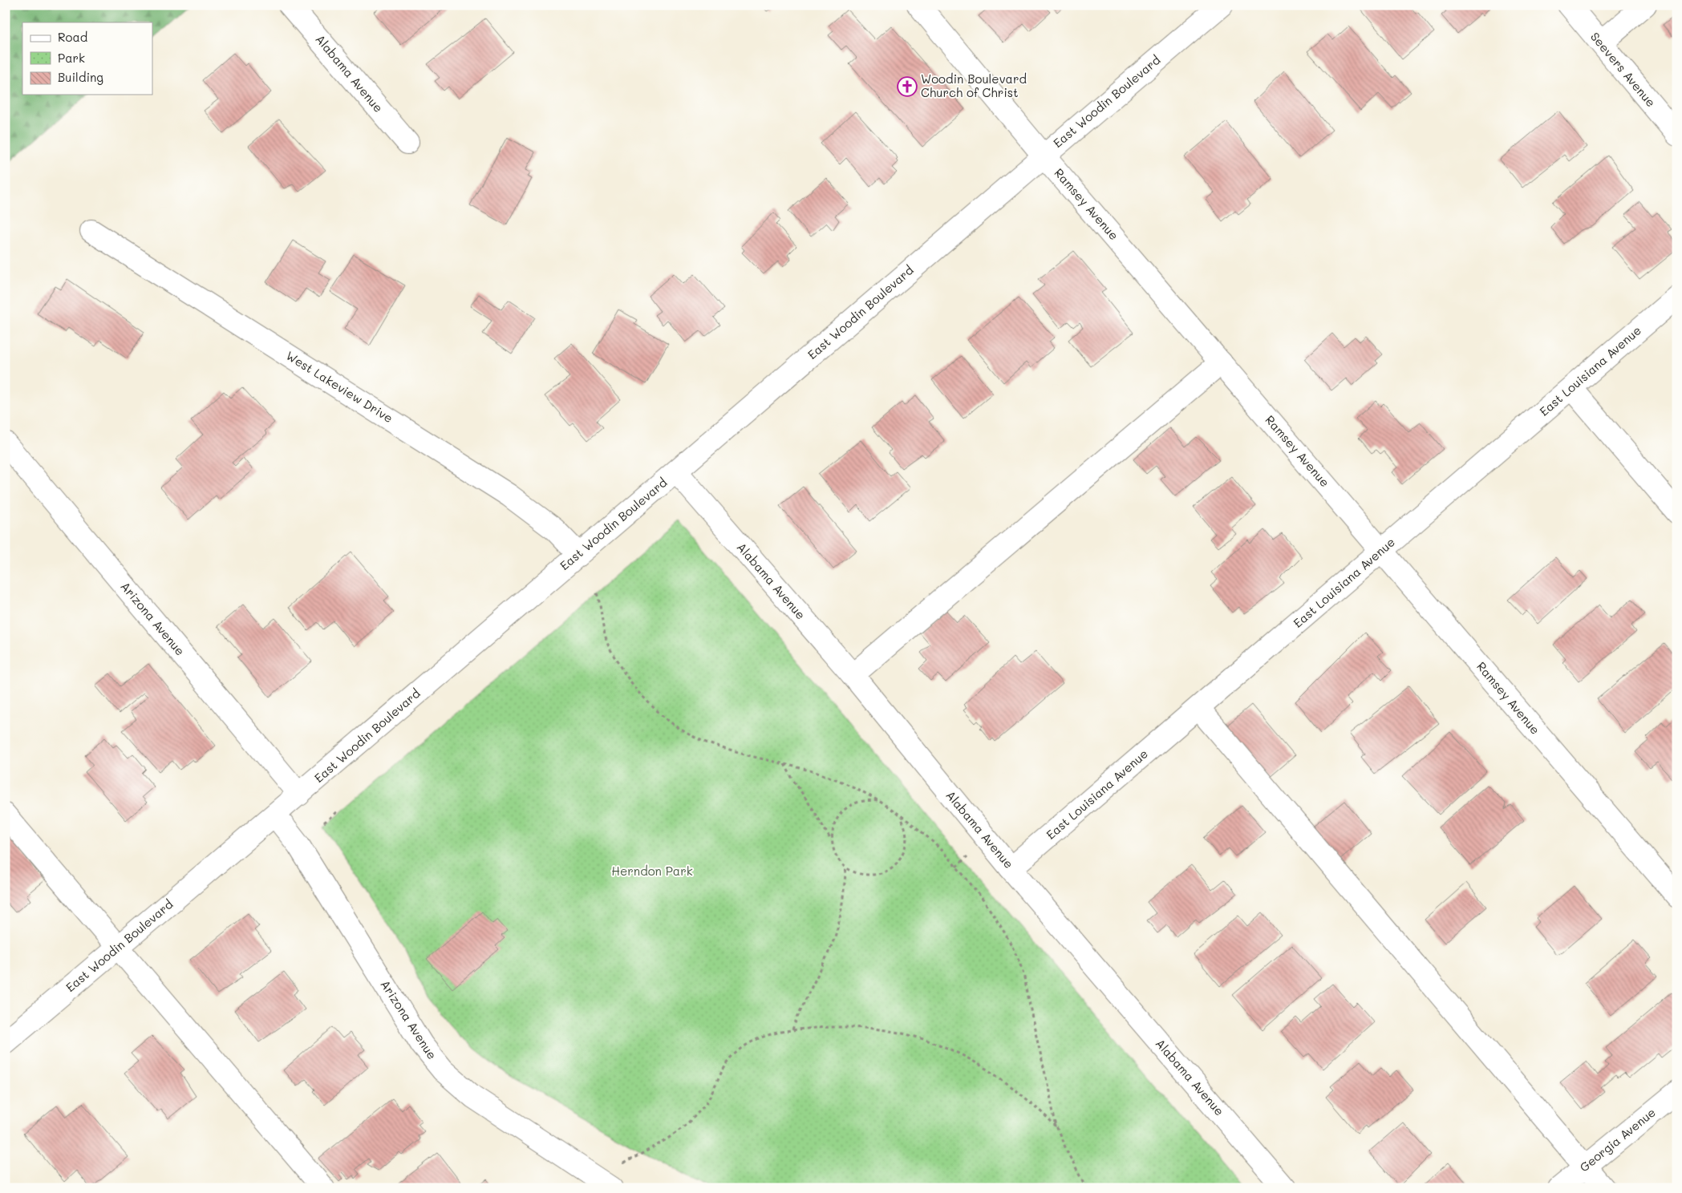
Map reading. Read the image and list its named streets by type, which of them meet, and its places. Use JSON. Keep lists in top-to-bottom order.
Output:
{
  "streets": {
    "street": [
      "Seevers Avenue",
      "Alabama Avenue",
      "East Woodin Boulevard",
      "Ramsey Avenue",
      "East Louisiana Avenue",
      "West Lakeview Drive",
      "Arizona Avenue",
      "Georgia Avenue"
    ]
  },
  "crossings": [
    ["Alabama Avenue", "East Woodin Boulevard"],
    ["Alabama Avenue", "East Louisiana Avenue"],
    ["East Woodin Boulevard", "Ramsey Avenue"],
    ["East Woodin Boulevard", "West Lakeview Drive"],
    ["East Woodin Boulevard", "Arizona Avenue"],
    ["Ramsey Avenue", "East Louisiana Avenue"]
  ],
  "parks": ["Herndon Park"],
  "places": {
    "church": ["Woodin Boulevard Church of Christ"]
  },
  "legend": ["Road", "Park", "Building"]
}
